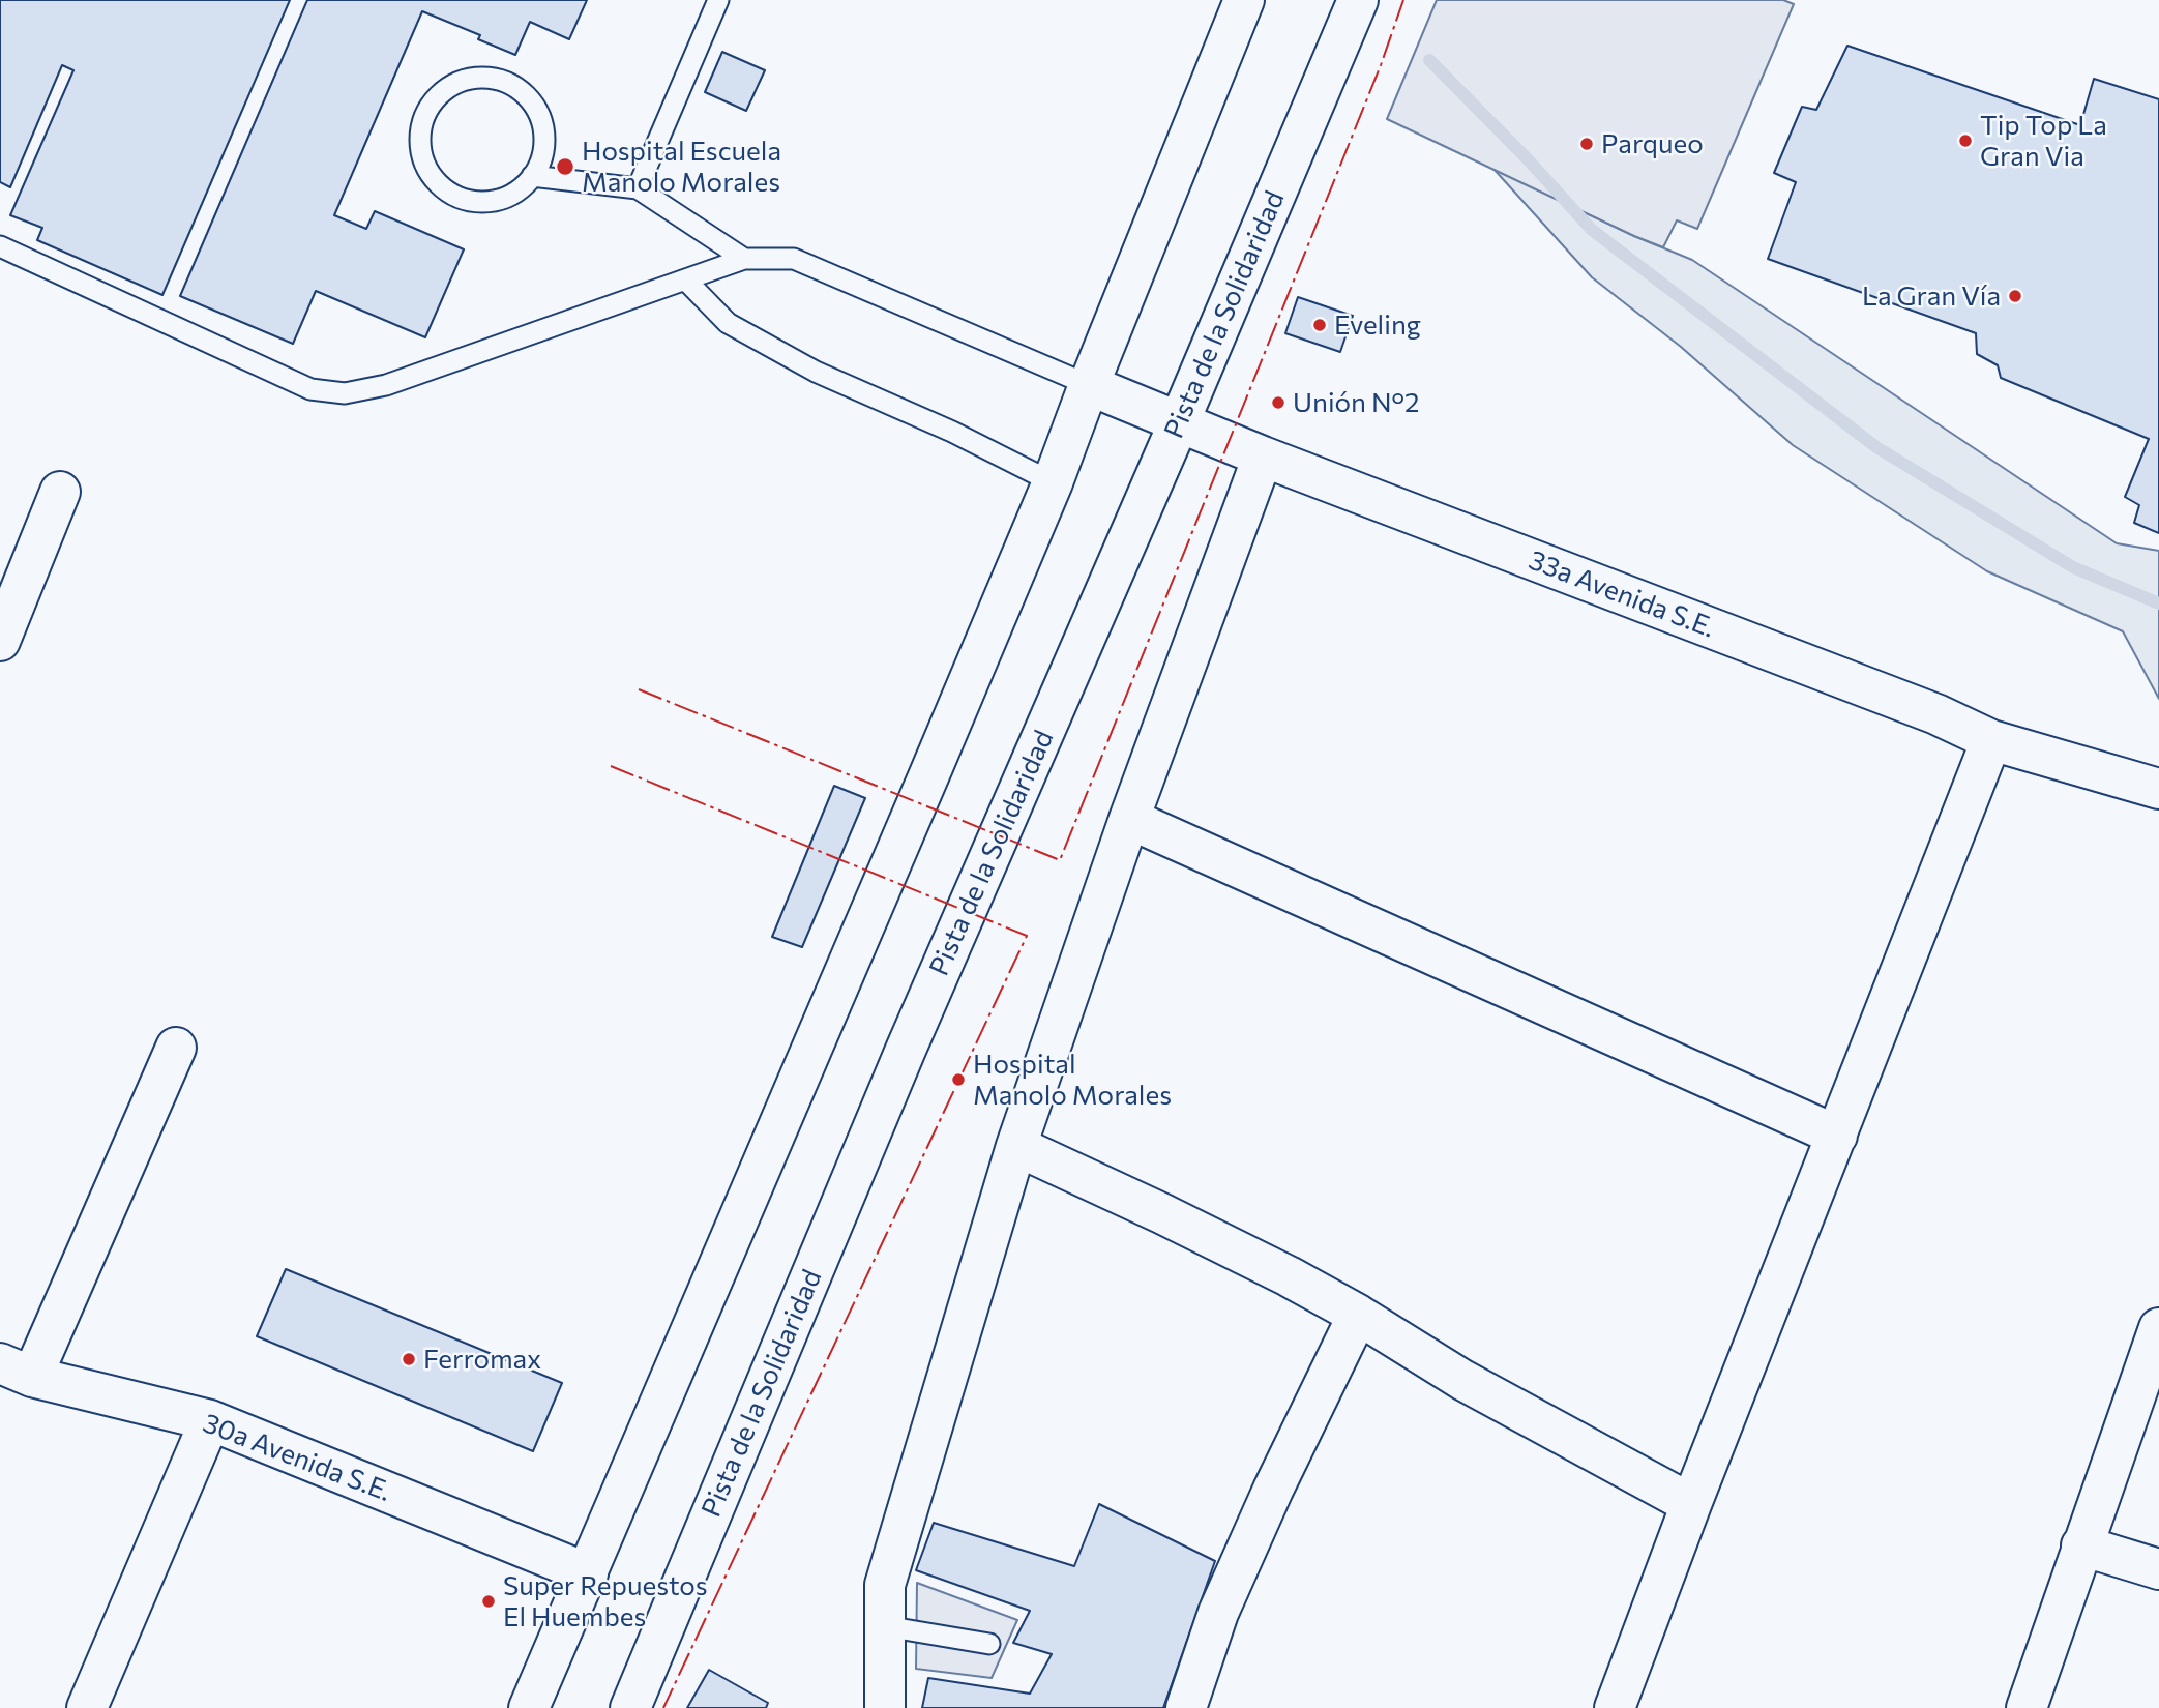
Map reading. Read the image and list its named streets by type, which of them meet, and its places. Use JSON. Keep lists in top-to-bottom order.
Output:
{
  "streets": {
    "street": ["Pista de la Solidaridad", "33a Avenida S.E.", "30a Avenida S.E."]
  },
  "crossings": [
    ["Pista de la Solidaridad", "33a Avenida S.E."]
  ],
  "places": [
    "Tip Top La Gran Via",
    "Parqueo",
    "Hospital Escuela Manolo Morales",
    "La Gran Vía",
    "Eveling",
    "Unión N°2",
    "Hospital Manolo Morales",
    "Ferromax",
    "Super Repuestos El Huembes"
  ]
}
